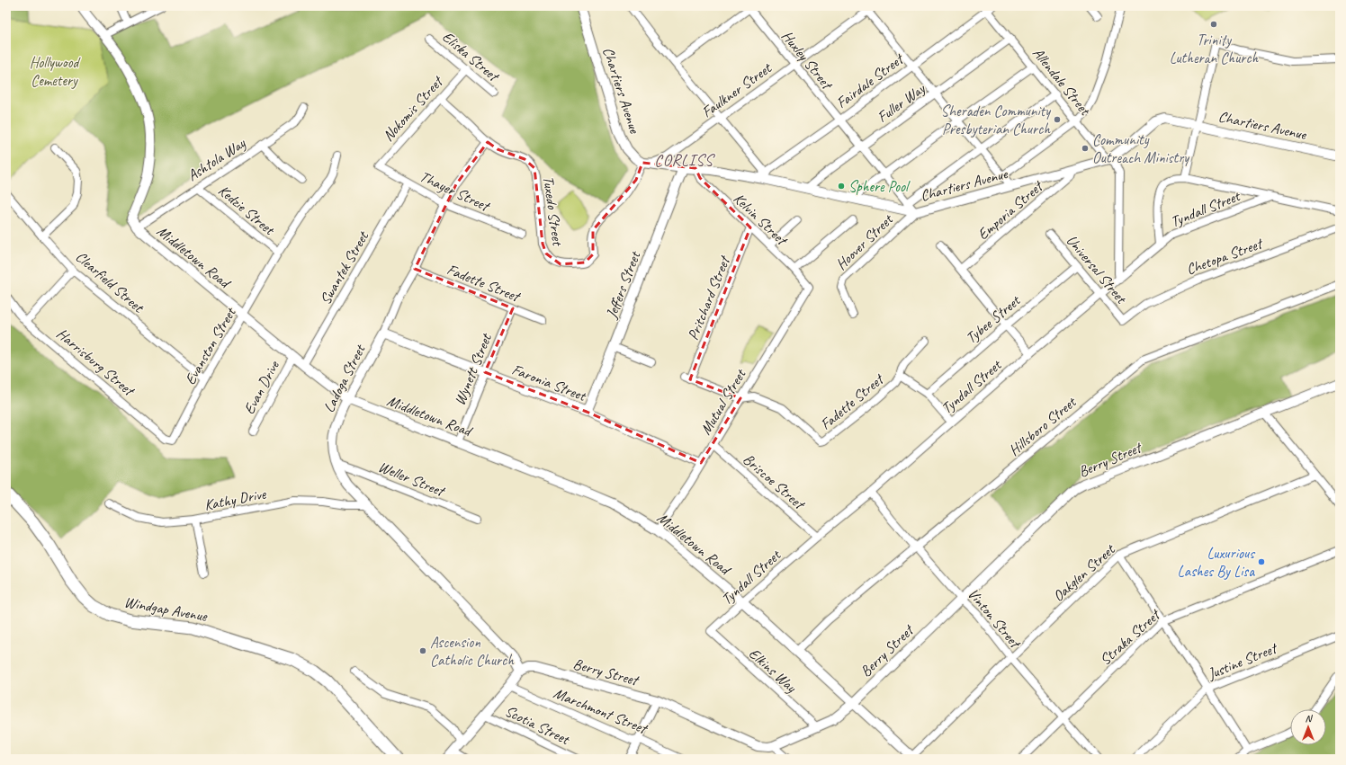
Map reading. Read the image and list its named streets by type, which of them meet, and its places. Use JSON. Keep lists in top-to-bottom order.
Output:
{
  "streets": {
    "main road": ["Windgap Avenue"],
    "street": [
      "Eliska Street",
      "Huxley Street",
      "Fairdale Street",
      "Allendale Street",
      "Chartiers Avenue",
      "Faulkner Street",
      "Fuller Way",
      "Nokomis Street",
      "Ashtola Way",
      "Thayer Street",
      "Tyndall Street",
      "Kedzie Street",
      "Tuxedo Street",
      "Emporia Street",
      "Kelvin Street",
      "Hoover Street",
      "Middletown Road",
      "Chetopa Street",
      "Swantek Street",
      "Universal Street",
      "Clearfield Street",
      "Fadette Street",
      "Jeffers Street",
      "Pritchard Street",
      "Tybee Street",
      "Evanston Street",
      "Harrisburg Street",
      "Wynett Street",
      "Ladoga Street",
      "Faronia Street",
      "Evan Drive",
      "Mutual Street",
      "Hillsboro Street",
      "Berry Street",
      "Weller Street",
      "Briscoe Street",
      "Kathy Drive",
      "Oakglen Street",
      "Vinton Street",
      "Straka Street",
      "Justine Street",
      "Elkins Way",
      "Marchmont Street",
      "Scotia Street"
    ]
  },
  "crossings": [
    ["Eliska Street", "Nokomis Street"],
    ["Huxley Street", "Fairdale Street"],
    ["Huxley Street", "Chartiers Avenue"],
    ["Huxley Street", "Faulkner Street"],
    ["Huxley Street", "Fuller Way"],
    ["Huxley Street", "Hoover Street"],
    ["Fairdale Street", "Allendale Street"],
    ["Fairdale Street", "Chartiers Avenue"],
    ["Allendale Street", "Chartiers Avenue"],
    ["Allendale Street", "Fuller Way"],
    ["Allendale Street", "Tyndall Street"],
    ["Chartiers Avenue", "Faulkner Street"],
    ["Chartiers Avenue", "Fuller Way"],
    ["Chartiers Avenue", "Tuxedo Street"],
    ["Chartiers Avenue", "Emporia Street"],
    ["Chartiers Avenue", "Kelvin Street"],
    ["Chartiers Avenue", "Hoover Street"],
    ["Chartiers Avenue", "Jeffers Street"],
    ["Faulkner Street", "Tuxedo Street"],
    ["Nokomis Street", "Thayer Street"],
    ["Nokomis Street", "Tuxedo Street"],
    ["Ashtola Way", "Kedzie Street"],
    ["Ashtola Way", "Middletown Road"],
    ["Thayer Street", "Swantek Street"],
    ["Thayer Street", "Ladoga Street"],
    ["Tyndall Street", "Middletown Road"],
    ["Tyndall Street", "Universal Street"],
    ["Tyndall Street", "Briscoe Street"],
    ["Tyndall Street", "Vinton Street"],
    ["Tyndall Street", "Elkins Way"],
    ["Kedzie Street", "Evanston Street"],
    ["Tuxedo Street", "Ladoga Street"],
    ["Kelvin Street", "Pritchard Street"],
    ["Kelvin Street", "Mutual Street"],
    ["Middletown Road", "Swantek Street"],
    ["Middletown Road", "Evanston Street"],
    ["Middletown Road", "Wynett Street"],
    ["Middletown Road", "Ladoga Street"],
    ["Middletown Road", "Evan Drive"],
    ["Middletown Road", "Mutual Street"],
    ["Middletown Road", "Hillsboro Street"],
    ["Middletown Road", "Berry Street"],
    ["Middletown Road", "Oakglen Street"],
    ["Chetopa Street", "Universal Street"],
    ["Universal Street", "Tybee Street"],
    ["Clearfield Street", "Evanston Street"],
    ["Fadette Street", "Pritchard Street"],
    ["Fadette Street", "Wynett Street"],
    ["Fadette Street", "Ladoga Street"],
    ["Fadette Street", "Mutual Street"],
    ["Jeffers Street", "Faronia Street"],
    ["Evanston Street", "Harrisburg Street"],
    ["Wynett Street", "Faronia Street"],
    ["Ladoga Street", "Faronia Street"],
    ["Ladoga Street", "Berry Street"],
    ["Ladoga Street", "Weller Street"],
    ["Ladoga Street", "Kathy Drive"],
    ["Faronia Street", "Mutual Street"],
    ["Mutual Street", "Briscoe Street"],
    ["Hillsboro Street", "Vinton Street"],
    ["Berry Street", "Vinton Street"],
    ["Berry Street", "Elkins Way"],
    ["Oakglen Street", "Vinton Street"],
    ["Vinton Street", "Straka Street"]
  ],
  "districts": ["CORLISS"],
  "parks": ["Hollywood Cemetery"],
  "places": [
    "Trinity Lutheran Church",
    "Sheraden Community Presbyterian Church",
    "Community Outreach Ministry",
    "Sphere Pool",
    "Luxurious Lashes By Lisa",
    "Ascension Catholic Church"
  ],
  "north": "top"
}
